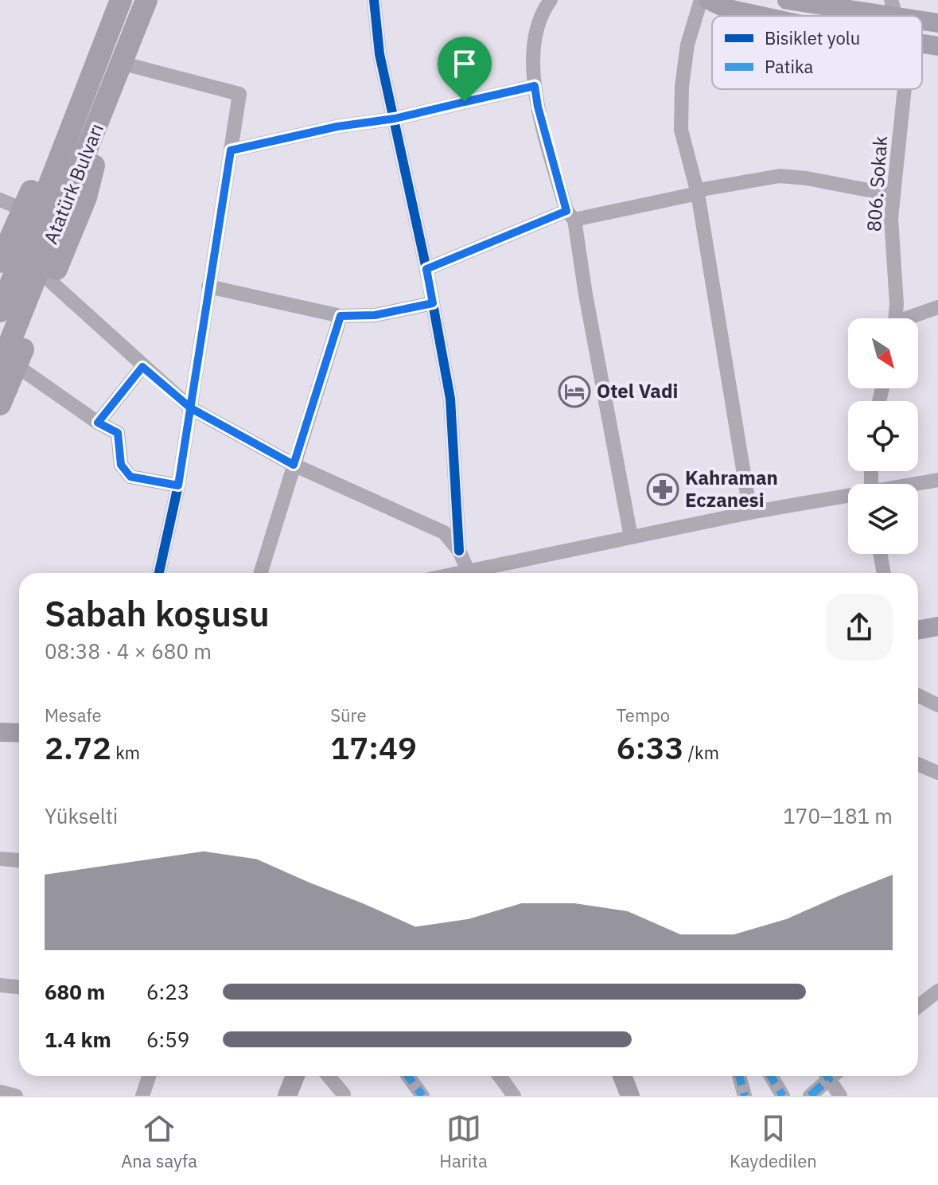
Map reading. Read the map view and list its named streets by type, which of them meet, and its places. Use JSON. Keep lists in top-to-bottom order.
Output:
{
  "streets": {
    "main road": ["Atatürk Bulvarı"],
    "street": ["806. Sokak"]
  },
  "places": {
    "hotel": ["Otel Vadi"],
    "pharmacy": ["Kahraman Eczanesi"]
  },
  "legend": ["Bisiklet yolu", "Patika"],
  "north": "bottom right",
  "page": {
    "heading": ["Sabah koşusu", "08:38 · 4 × 680 m"],
    "stats": [
      ["Mesafe", "2.72 km"],
      ["Süre", "17:49"],
      ["Tempo", "6:33 /km"]
    ],
    "chart": ["Yükselti", "170–181 m"],
    "list": [
      {
        "name": "680 m",
        "note": "6:23"
      },
      {
        "name": "1.4 km",
        "note": "6:59"
      }
    ],
    "tabs": ["Ana sayfa", "Harita", "Kaydedilen"]
  }
}
